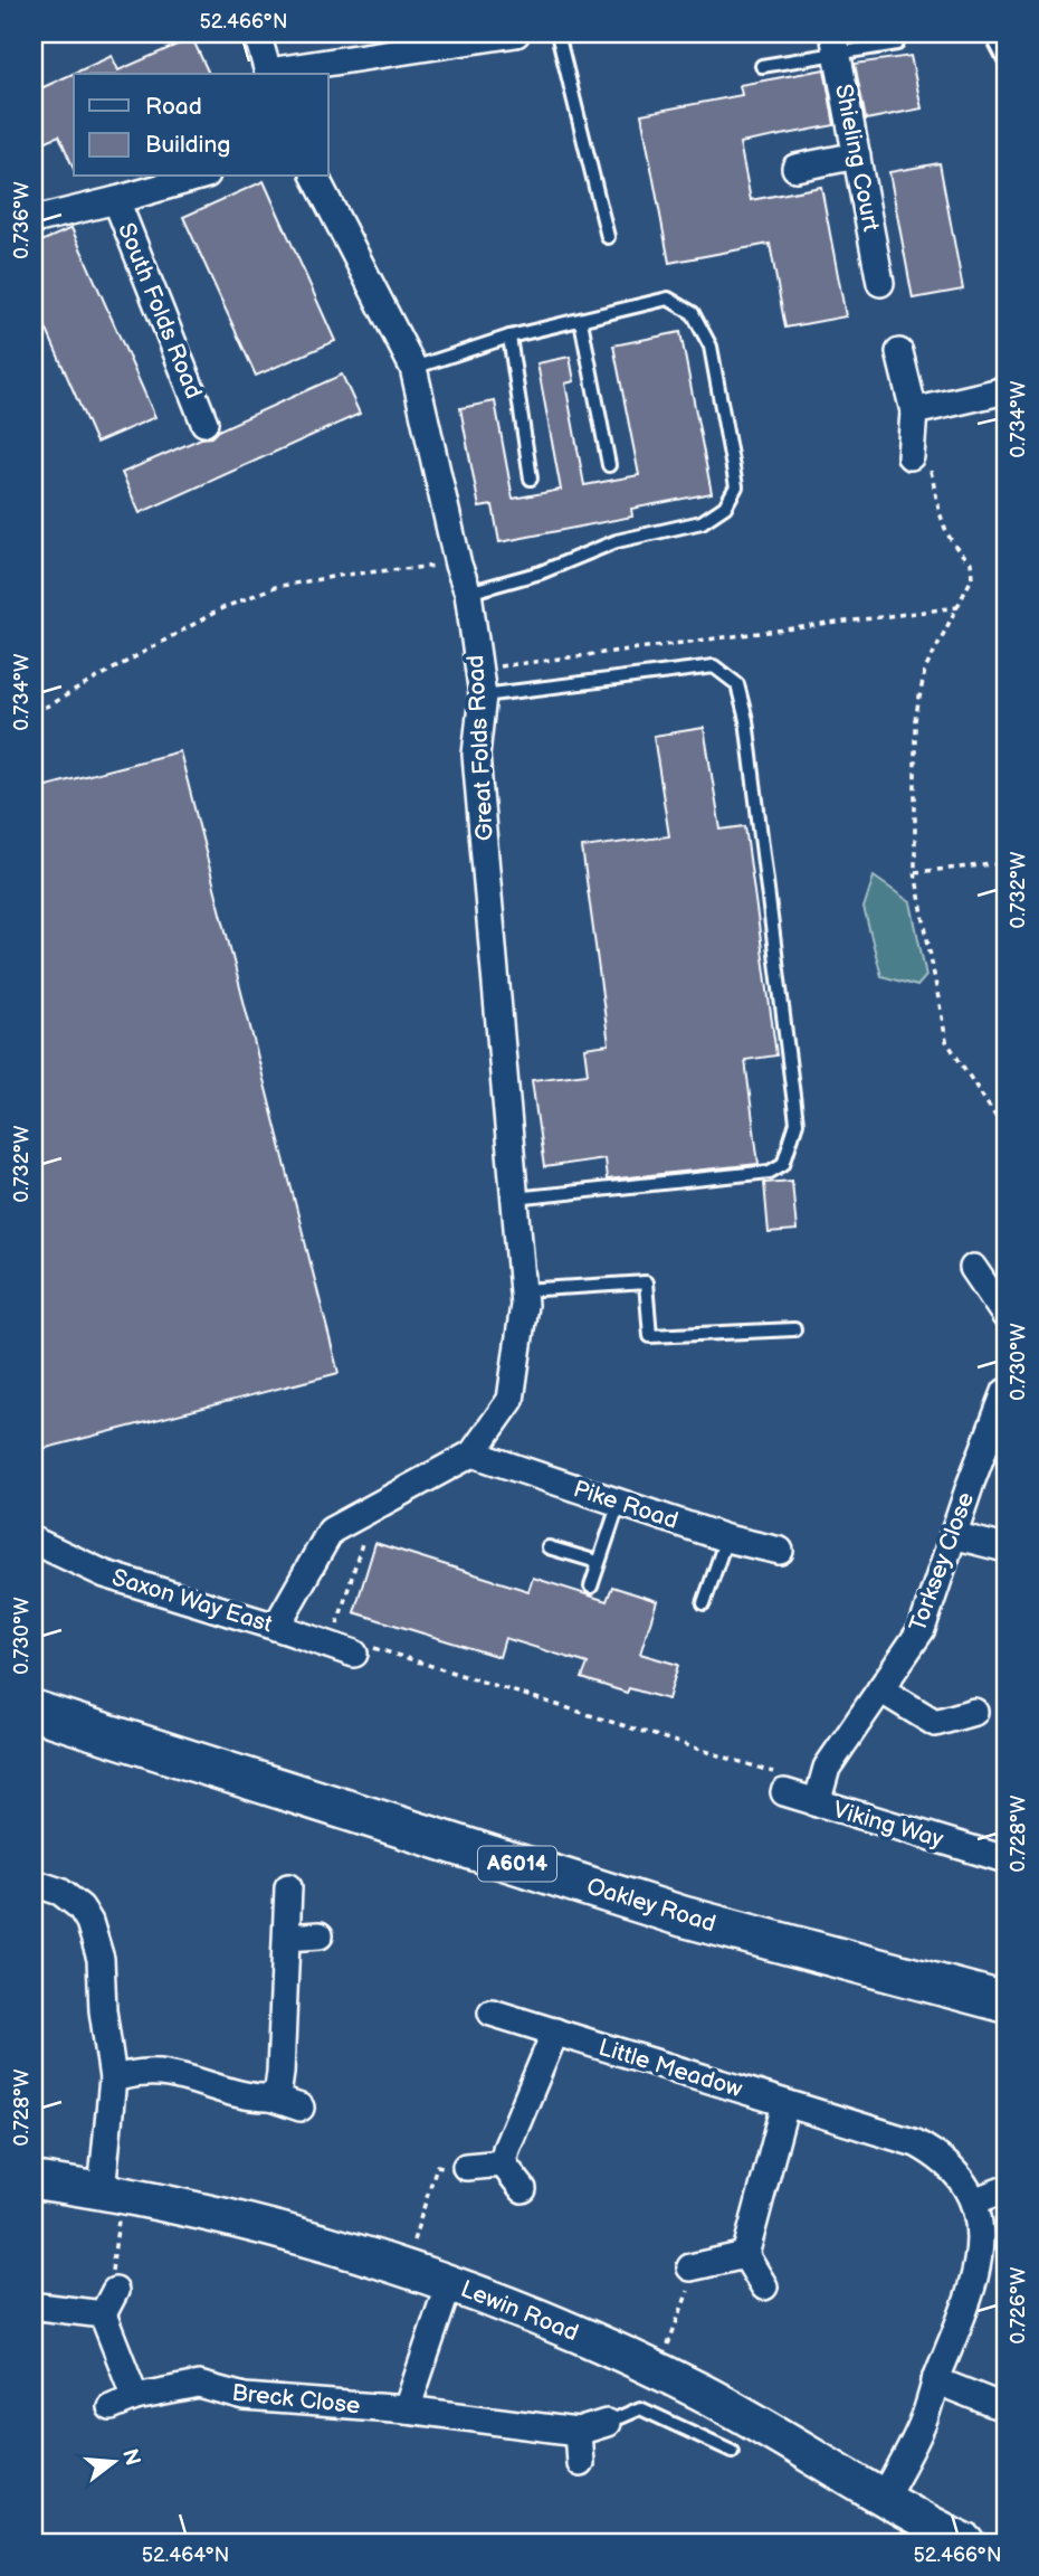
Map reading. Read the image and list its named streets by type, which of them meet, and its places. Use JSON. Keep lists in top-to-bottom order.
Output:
{
  "streets": {
    "main road": ["A6014", "Oakley Road"],
    "street": [
      "Shieling Court",
      "South Folds Road",
      "Great Folds Road",
      "Pike Road",
      "Torksey Close",
      "Saxon Way East",
      "Viking Way",
      "Little Meadow",
      "Lewin Road",
      "Breck Close"
    ]
  },
  "crossings": [
    ["Great Folds Road", "Pike Road"],
    ["Torksey Close", "Viking Way"],
    ["Little Meadow", "Lewin Road"]
  ],
  "legend": ["Road", "Building"],
  "north": "right",
  "coordinates": [
    "52.466°N",
    "0.736°W",
    "0.734°W",
    "0.732°W",
    "0.730°W",
    "0.728°W",
    "0.726°W",
    "52.464°N"
  ]
}
